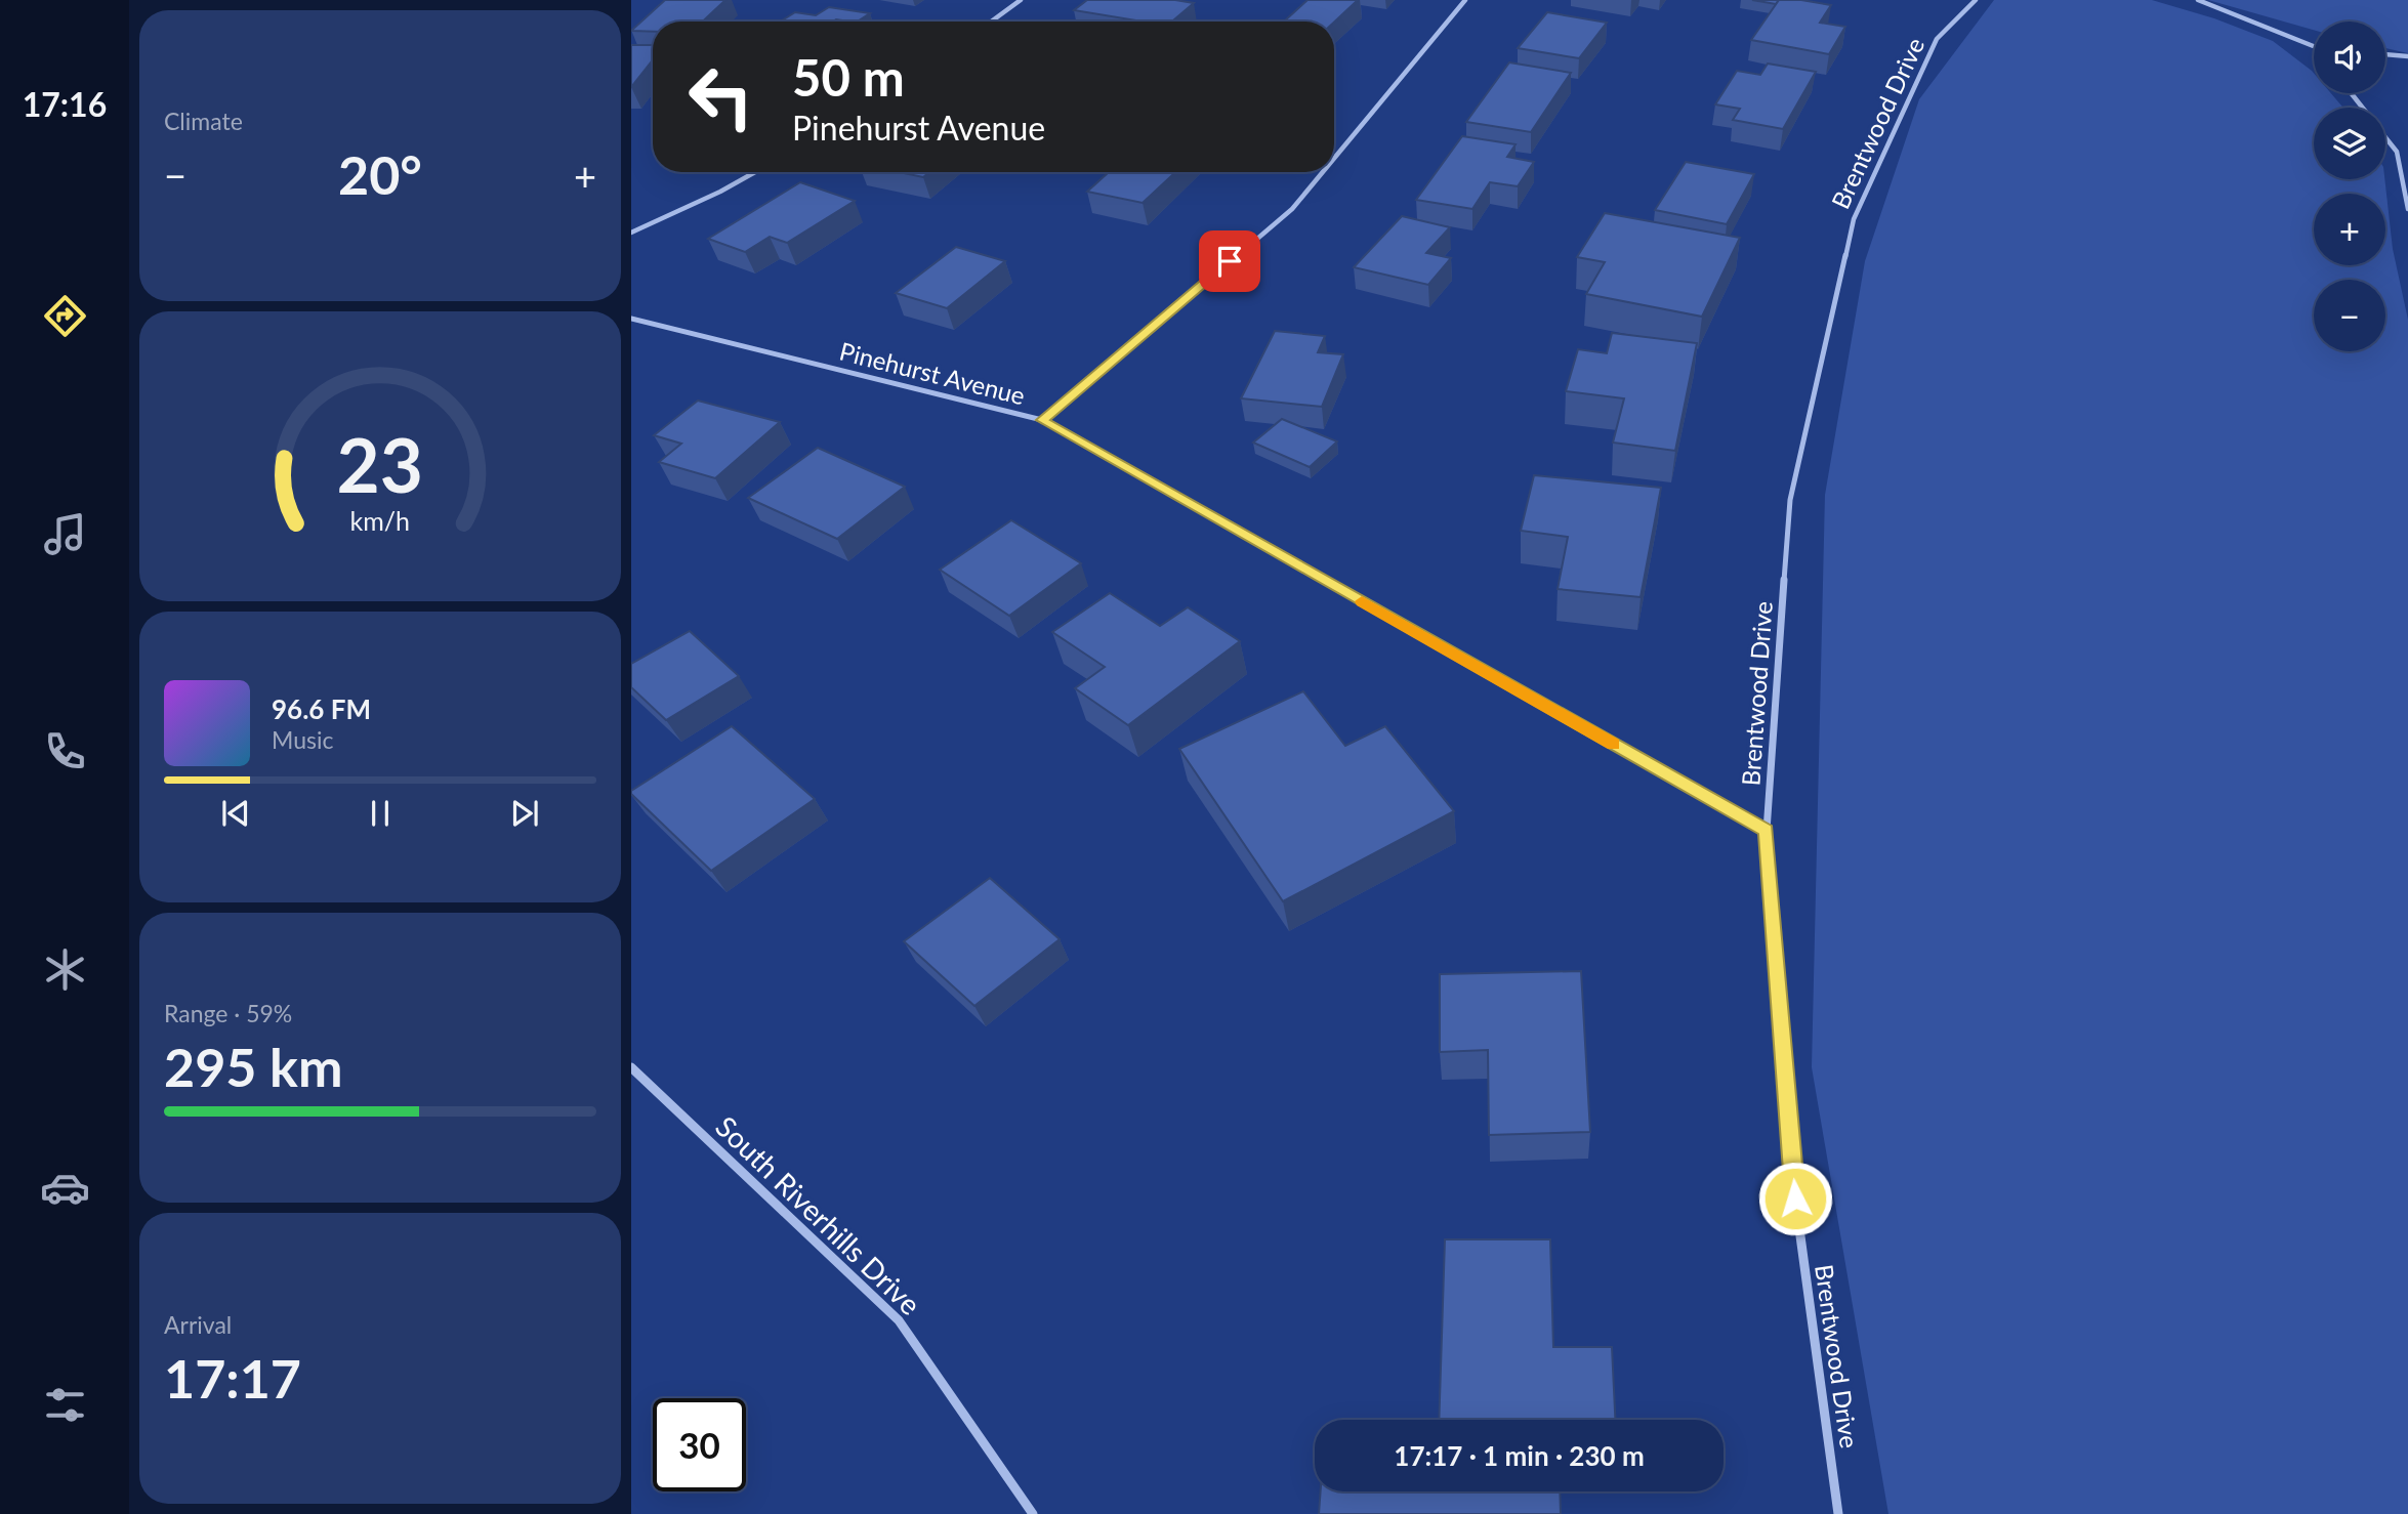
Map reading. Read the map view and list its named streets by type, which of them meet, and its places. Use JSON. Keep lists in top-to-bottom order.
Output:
{
  "streets": {
    "street": ["Brentwood Drive", "Pinehurst Avenue", "South Riverhills Drive"]
  },
  "crossings": [
    ["Brentwood Drive", "Pinehurst Avenue"]
  ],
  "page": {
    "tabs": "17:16",
    "tile": [
      "Climate",
      ["Range · 59%", "295 km"],
      ["Arrival", "17:17"]
    ],
    "map_buttons": ["+", "−"],
    "turn": ["50 m", "Pinehurst Avenue"],
    "heat": ["−", "20°", "+"],
    "song": ["96.6 FM", "Music"],
    "limit": "30",
    "trip": "17:17 · 1 min · 230 m",
    "gauge": ["23", "km/h"]
  }
}
